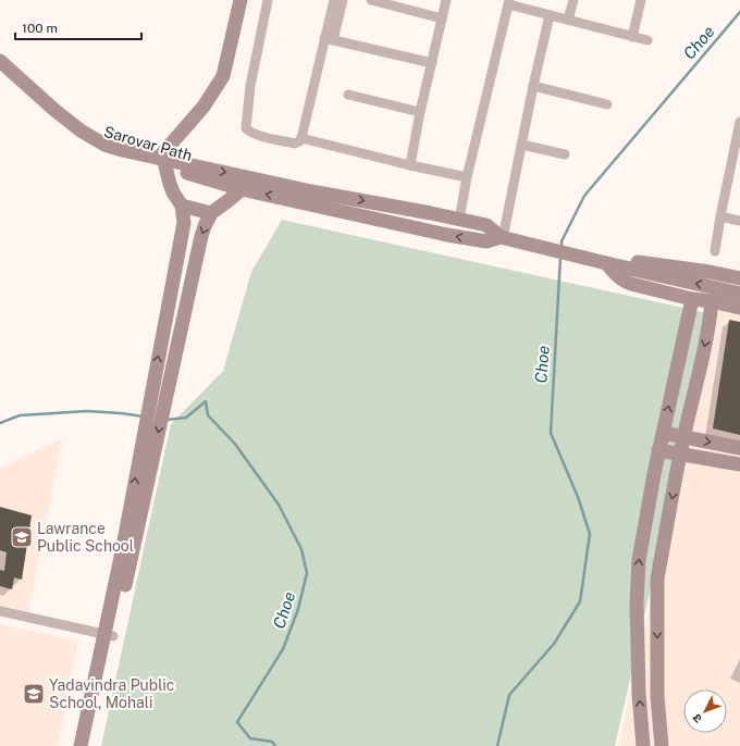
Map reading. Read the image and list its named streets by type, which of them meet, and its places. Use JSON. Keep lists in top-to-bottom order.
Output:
{
  "streets": {
    "main road": ["Sarovar Path"]
  },
  "water": ["Choe"],
  "places": {
    "school or university": ["Lawrance Public School", "Yadavindra Public School, Mohali"]
  },
  "scale_bar": "100 m",
  "north": "bottom left"
}
